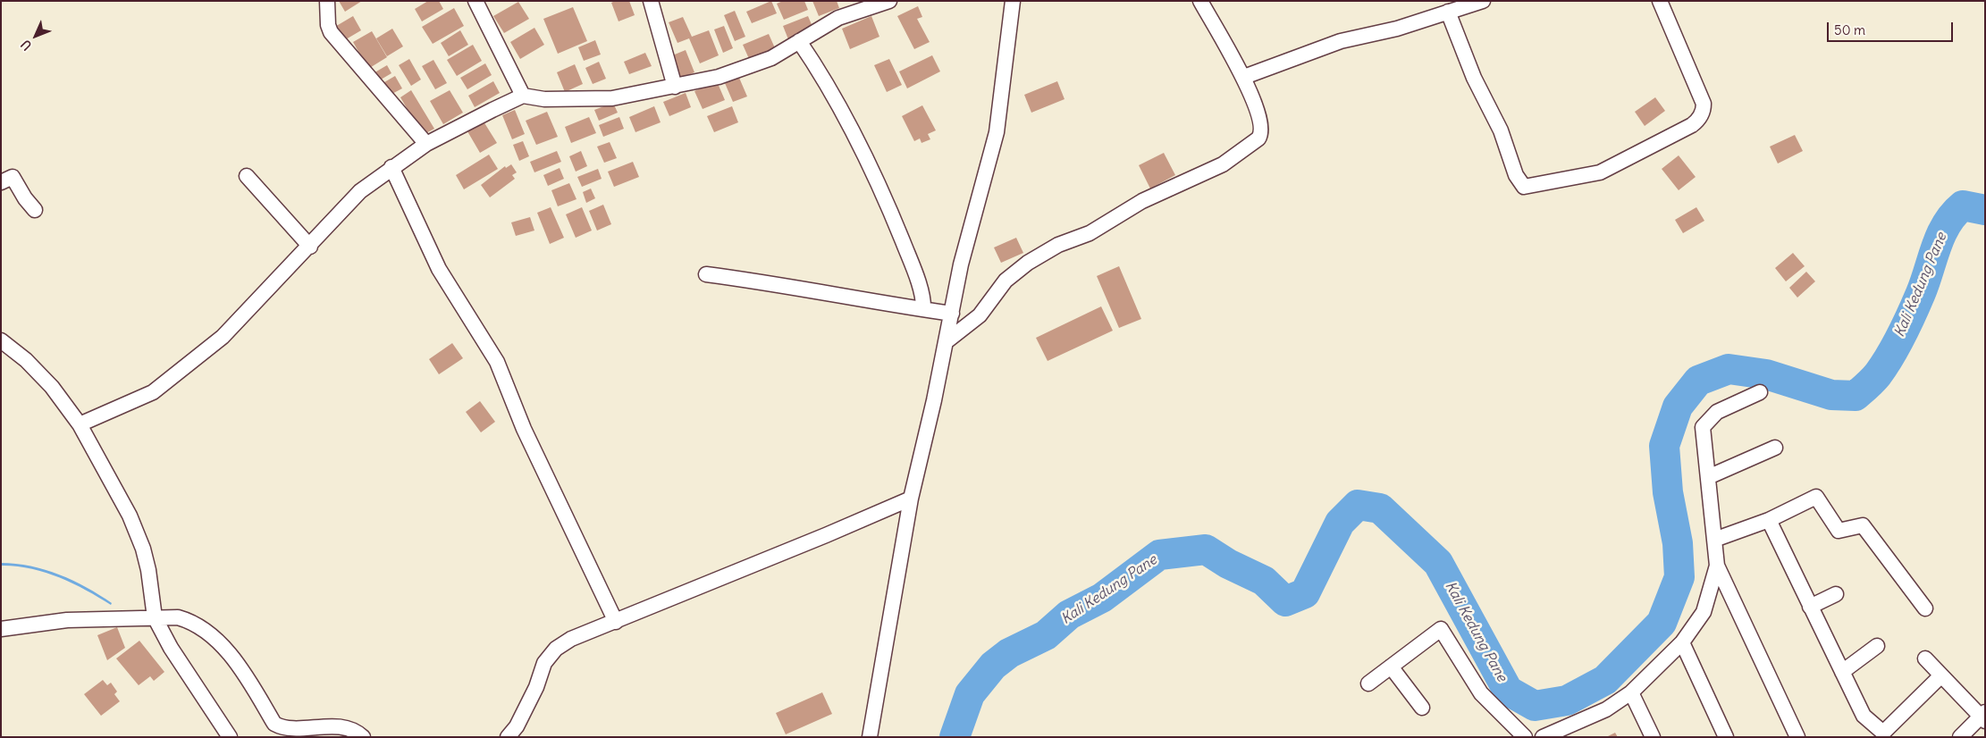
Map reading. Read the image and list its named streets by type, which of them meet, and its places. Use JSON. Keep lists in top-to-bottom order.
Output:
{
  "water": ["Kali Kedung Pane"],
  "scale_bar": "50 m",
  "north": "bottom left"
}
